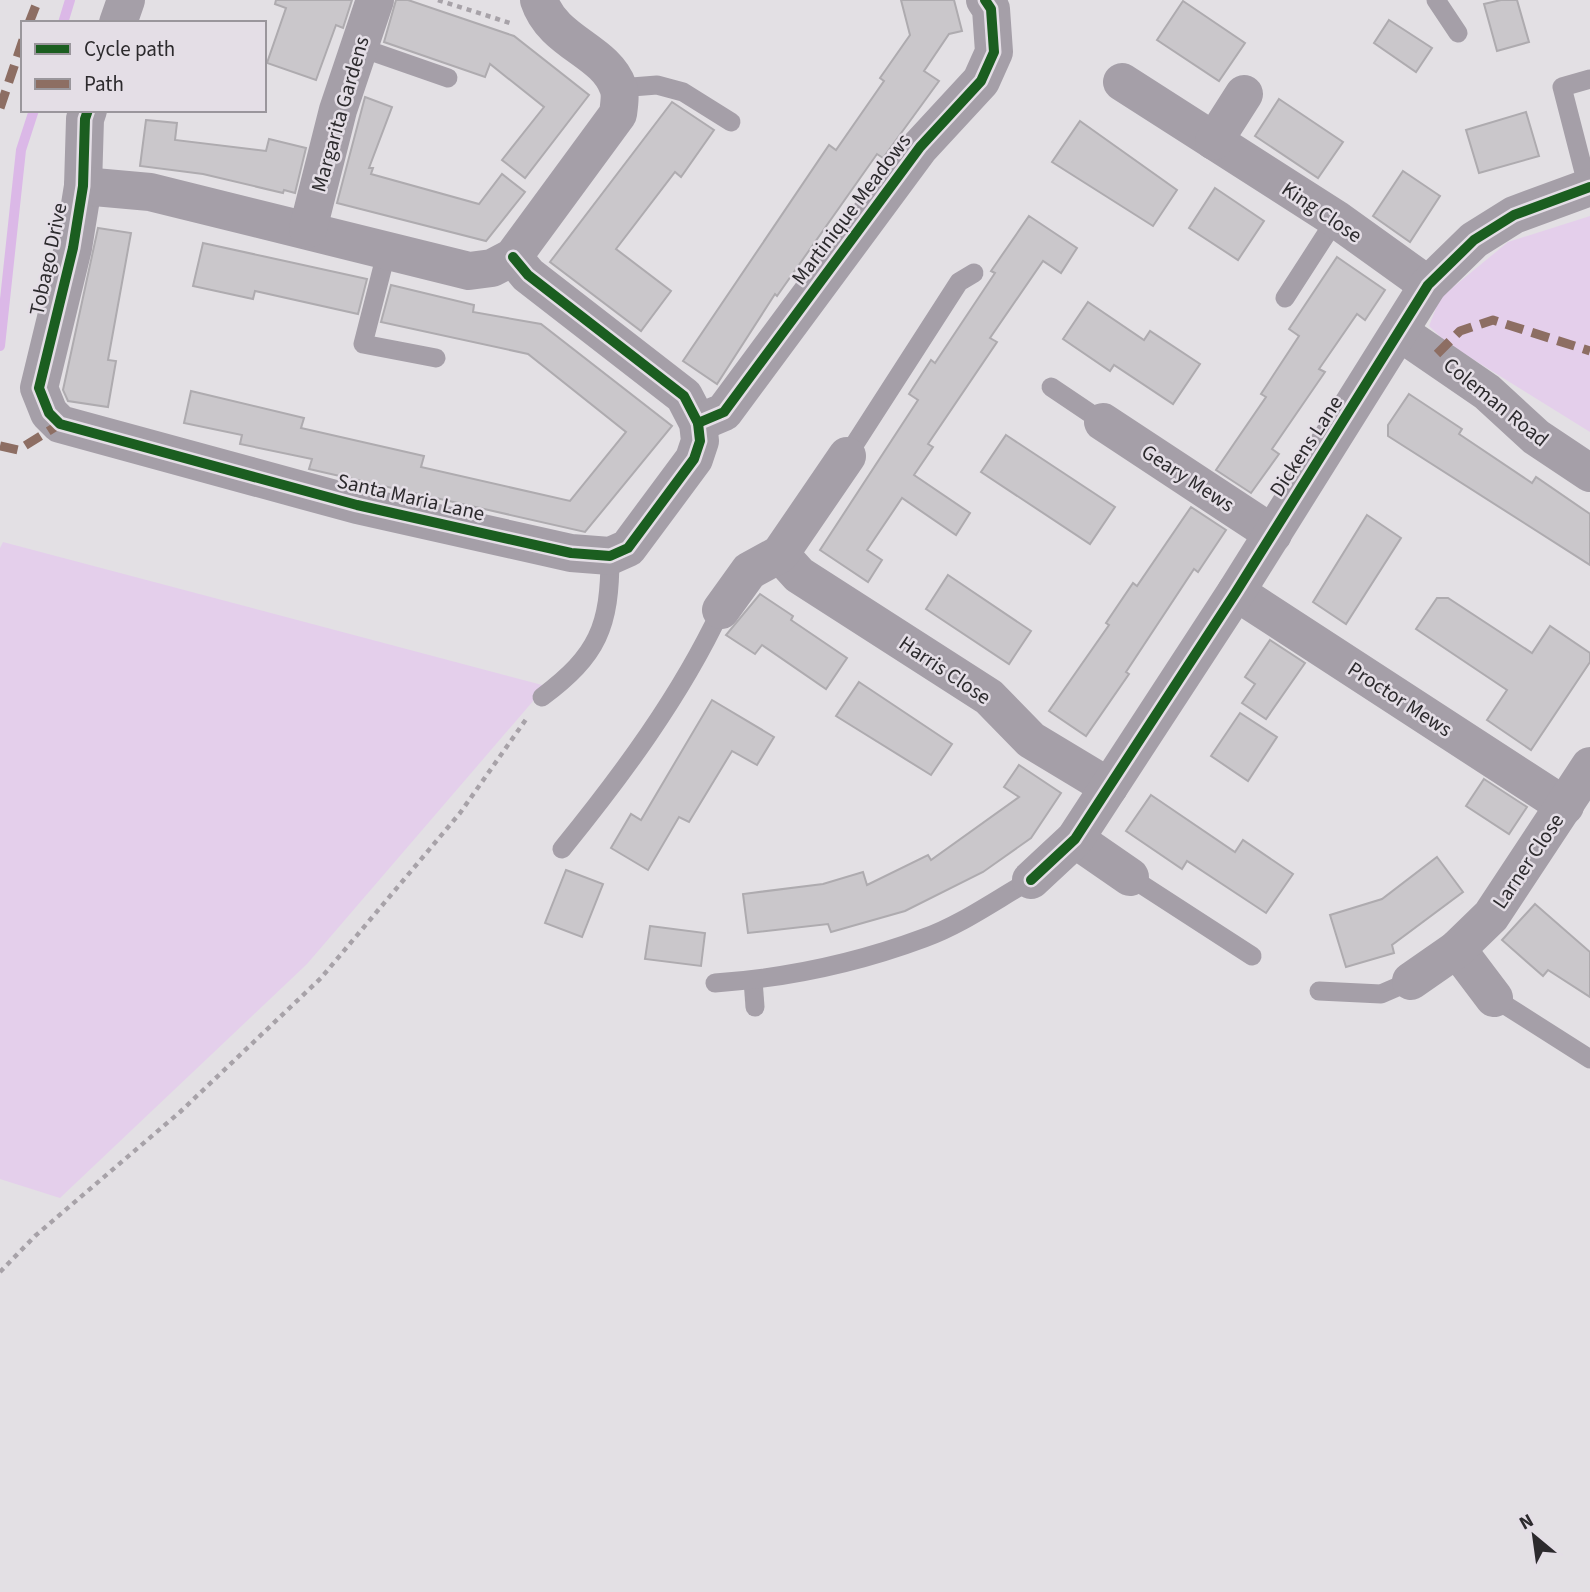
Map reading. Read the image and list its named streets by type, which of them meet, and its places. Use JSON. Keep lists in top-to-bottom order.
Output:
{
  "streets": {
    "street": [
      "Margarita Gardens",
      "Martinique Meadows",
      "King Close",
      "Tobago Drive",
      "Coleman Road",
      "Dickens Lane",
      "Geary Mews",
      "Santa Maria Lane",
      "Harris Close",
      "Proctor Mews",
      "Larner Close"
    ]
  },
  "crossings": [
    ["King Close", "Dickens Lane"],
    ["Tobago Drive", "Santa Maria Lane"],
    ["Coleman Road", "Dickens Lane"],
    ["Dickens Lane", "Geary Mews"],
    ["Dickens Lane", "Harris Close"],
    ["Dickens Lane", "Proctor Mews"],
    ["Proctor Mews", "Larner Close"]
  ],
  "legend": ["Cycle path", "Path"],
  "north": "top left"
}
